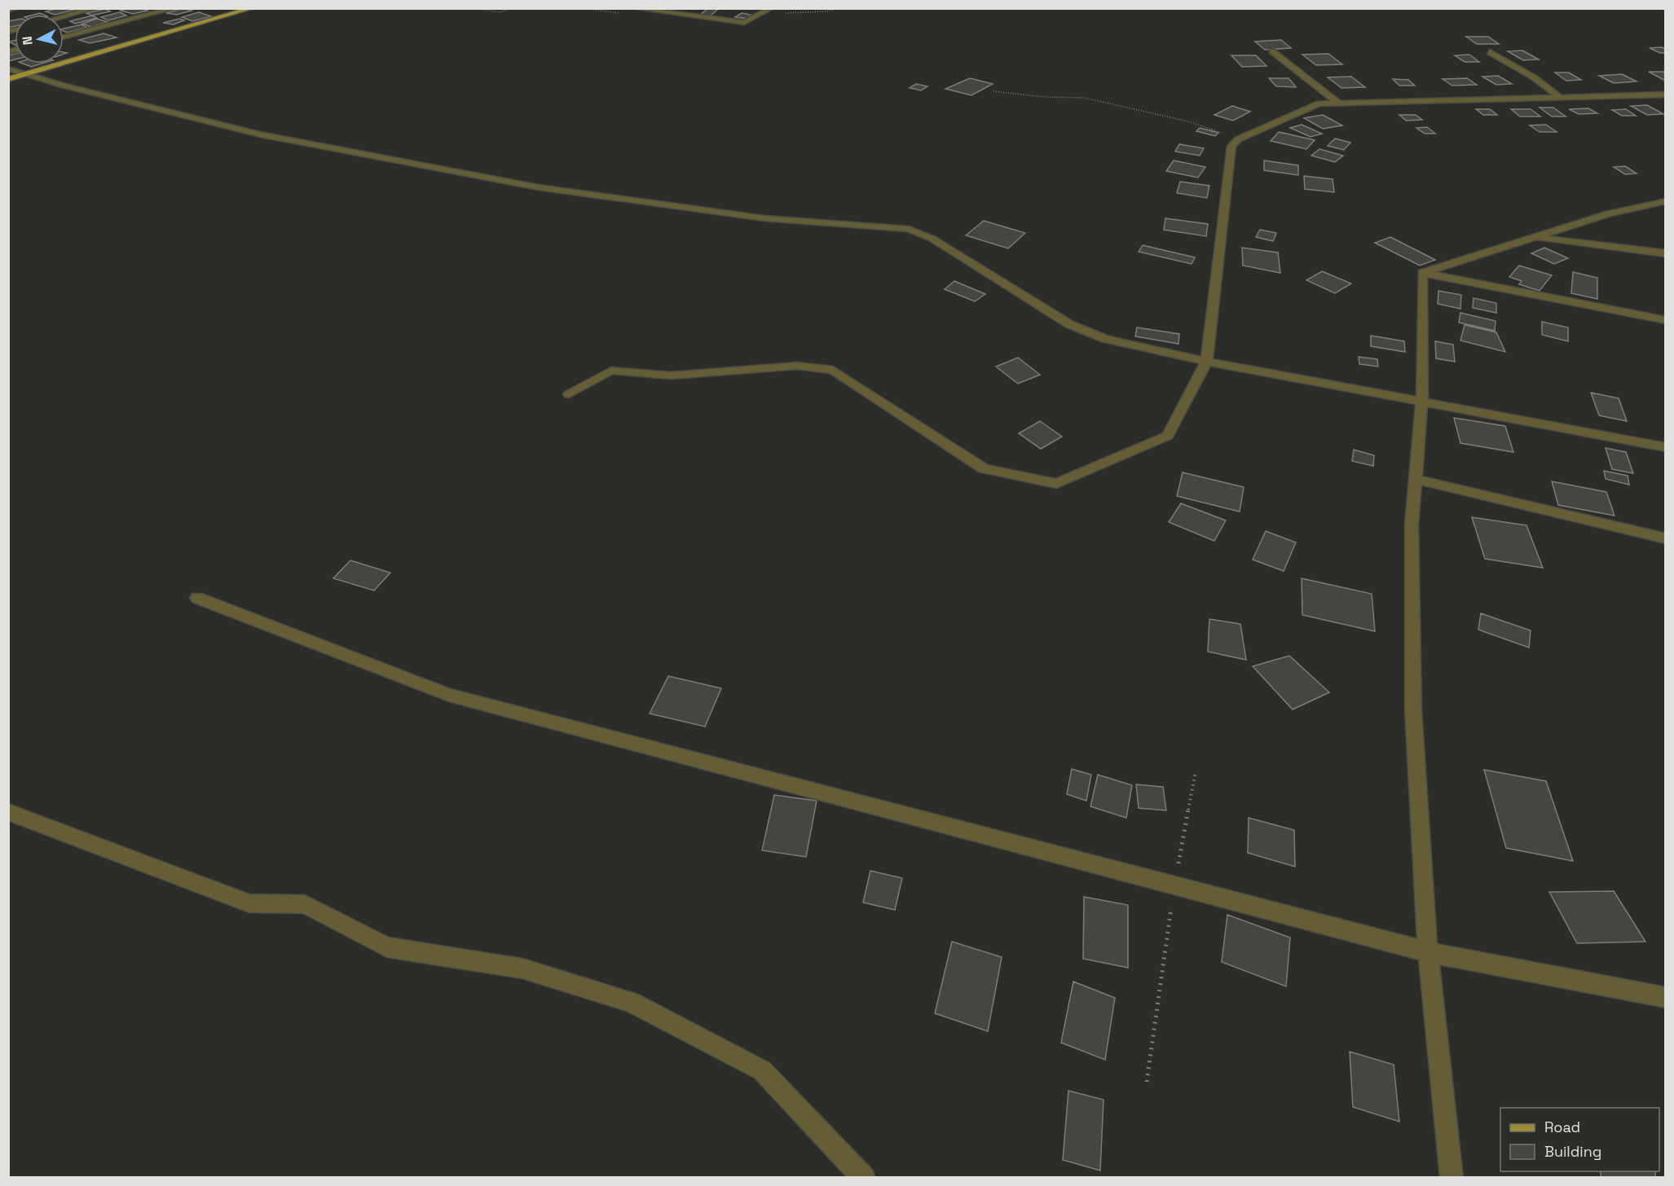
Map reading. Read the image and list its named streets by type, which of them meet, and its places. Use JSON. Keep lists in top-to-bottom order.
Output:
{
  "legend": ["Road", "Building"],
  "north": "left"
}
